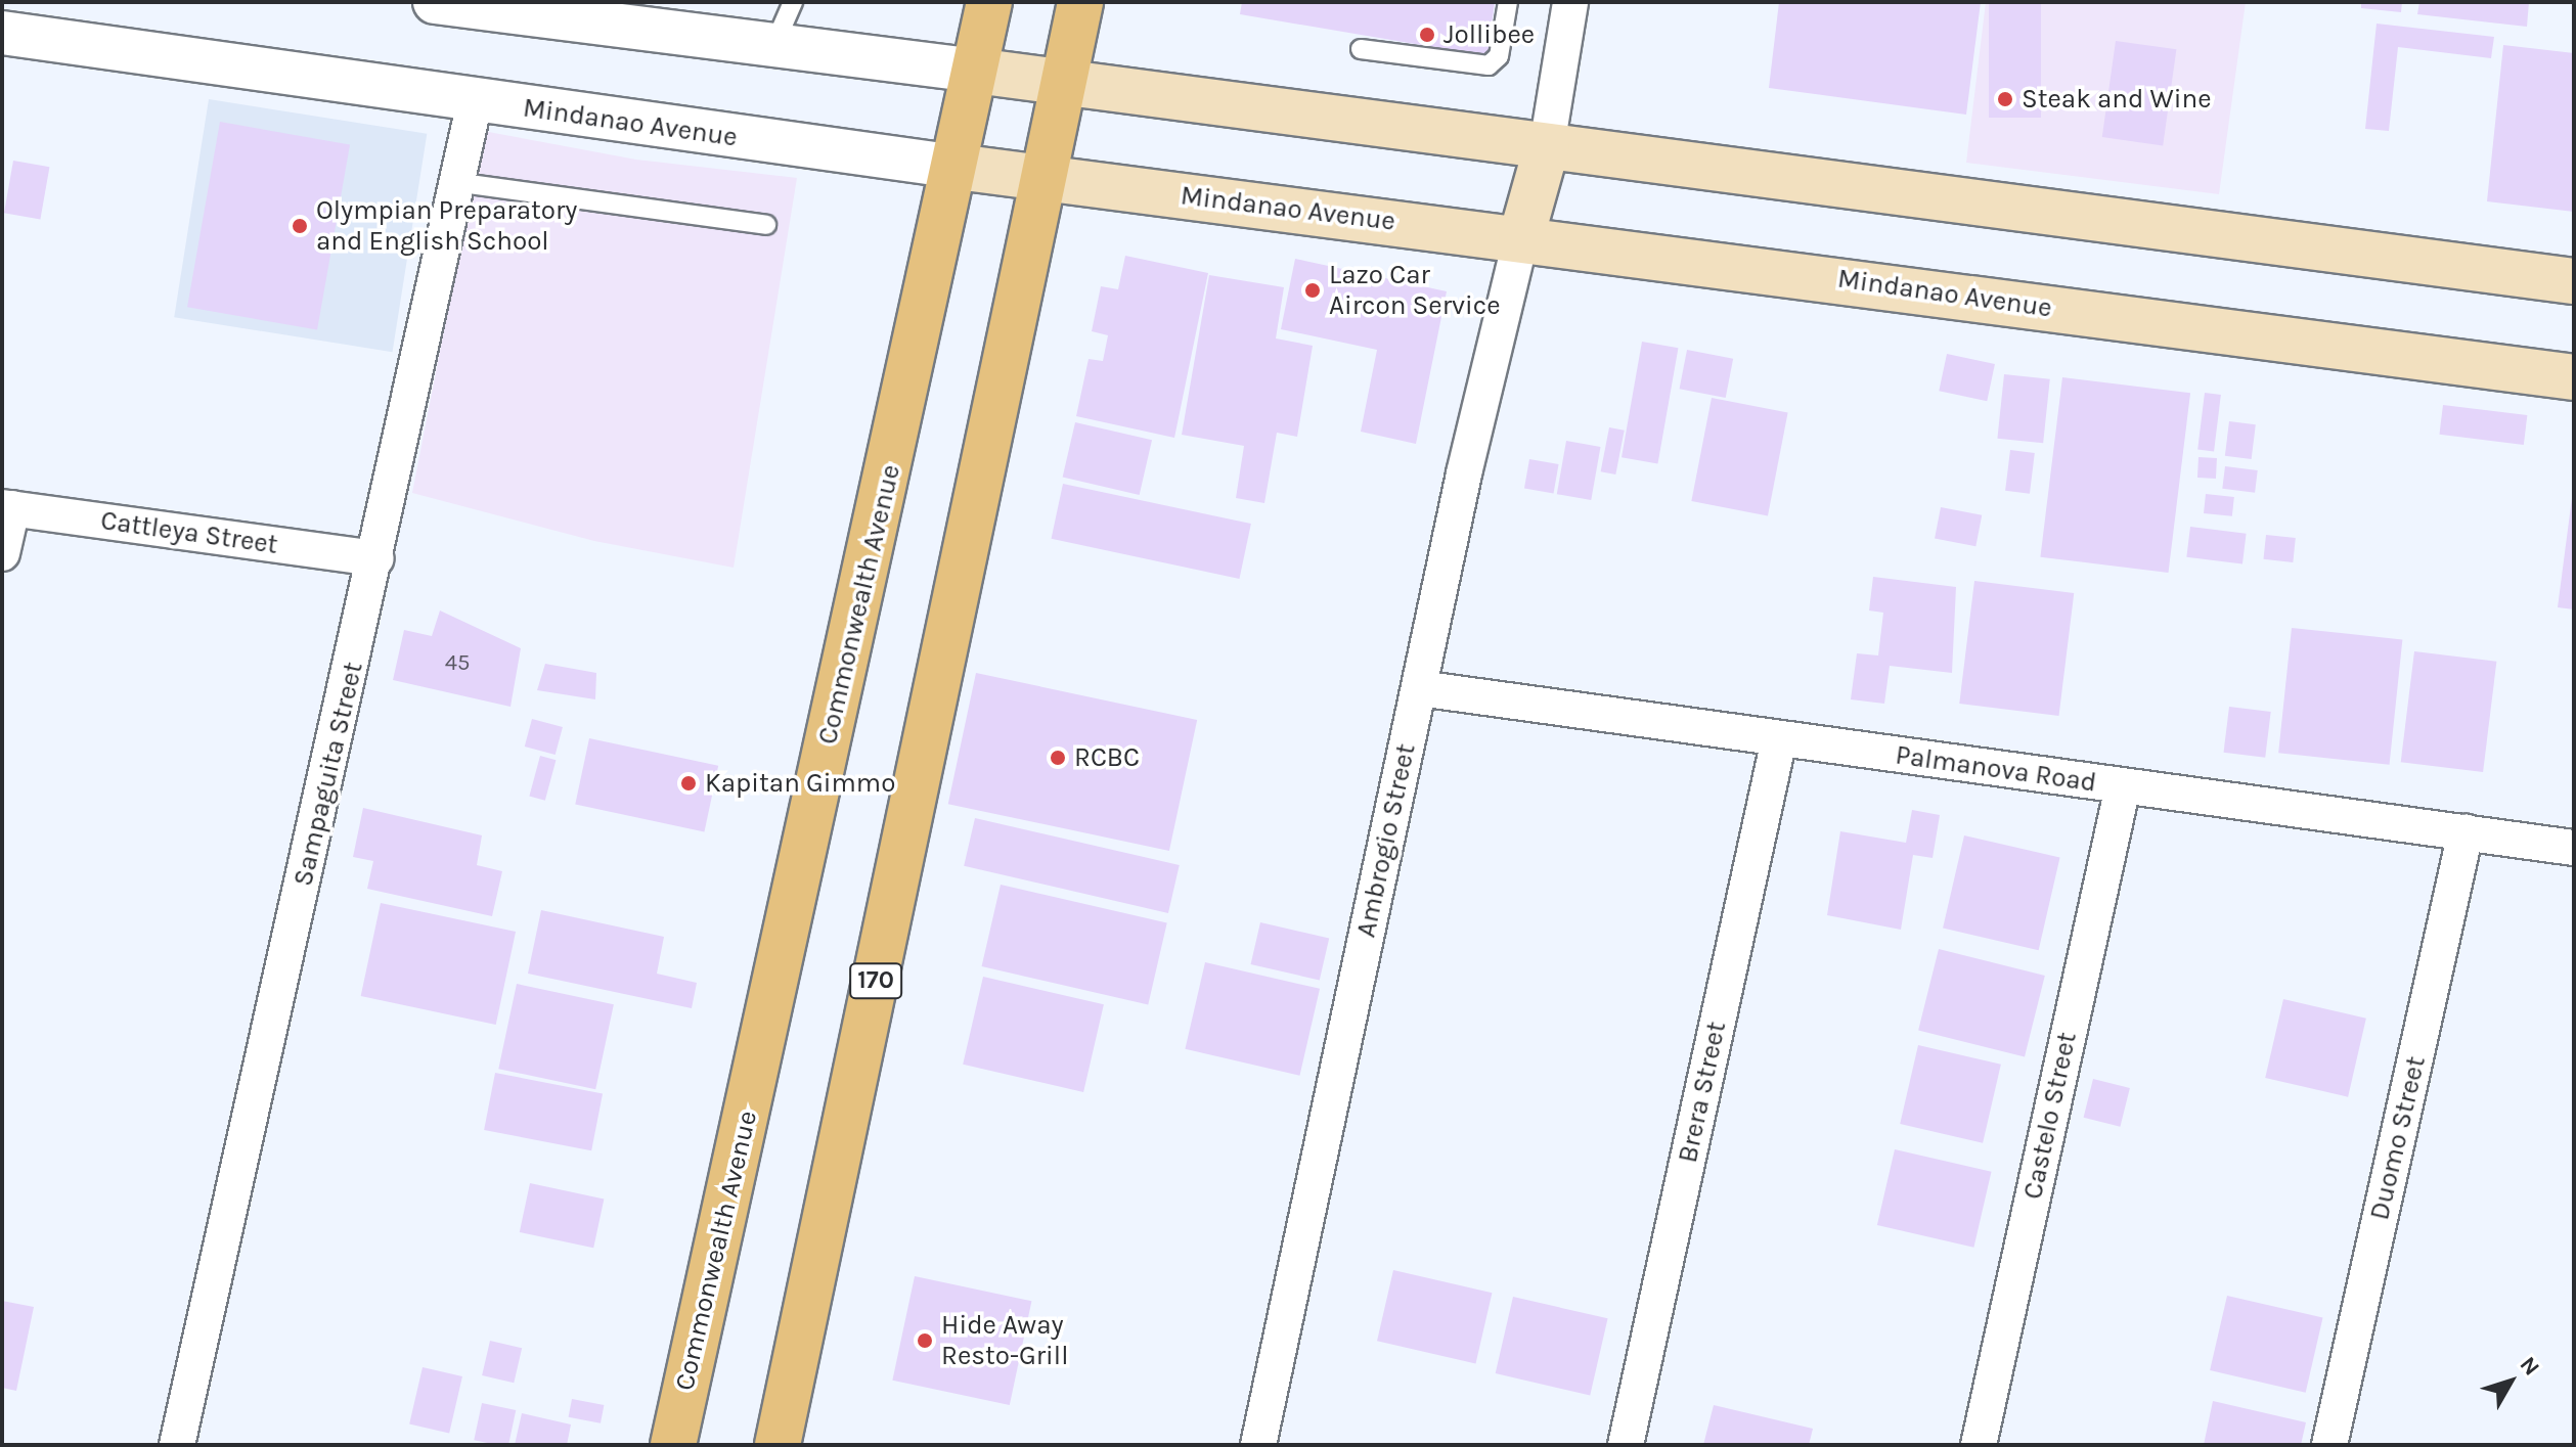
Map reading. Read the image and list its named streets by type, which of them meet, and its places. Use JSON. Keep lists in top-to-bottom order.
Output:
{
  "streets": {
    "main road": ["Mindanao Avenue", "Commonwealth Avenue", "170"],
    "street": [
      "Cattleya Street",
      "Palmanova Road",
      "Sampaguita Street",
      "Ambrogio Street",
      "Brera Street",
      "Castelo Street",
      "Duomo Street"
    ]
  },
  "crossings": [
    ["Mindanao Avenue", "Commonwealth Avenue"],
    ["Mindanao Avenue", "Sampaguita Street"],
    ["Mindanao Avenue", "Ambrogio Street"],
    ["Mindanao Avenue", "170"],
    ["Cattleya Street", "Sampaguita Street"],
    ["Palmanova Road", "Ambrogio Street"],
    ["Palmanova Road", "Brera Street"],
    ["Palmanova Road", "Castelo Street"],
    ["Palmanova Road", "Duomo Street"]
  ],
  "places": [
    "Jollibee",
    "Steak and Wine",
    "Olympian Preparatory and English School",
    "Lazo Car Aircon Service",
    "RCBC",
    "Kapitan Gimmo",
    "Hide Away Resto-Grill"
  ],
  "house_numbers": ["45"],
  "north": "top right"
}
